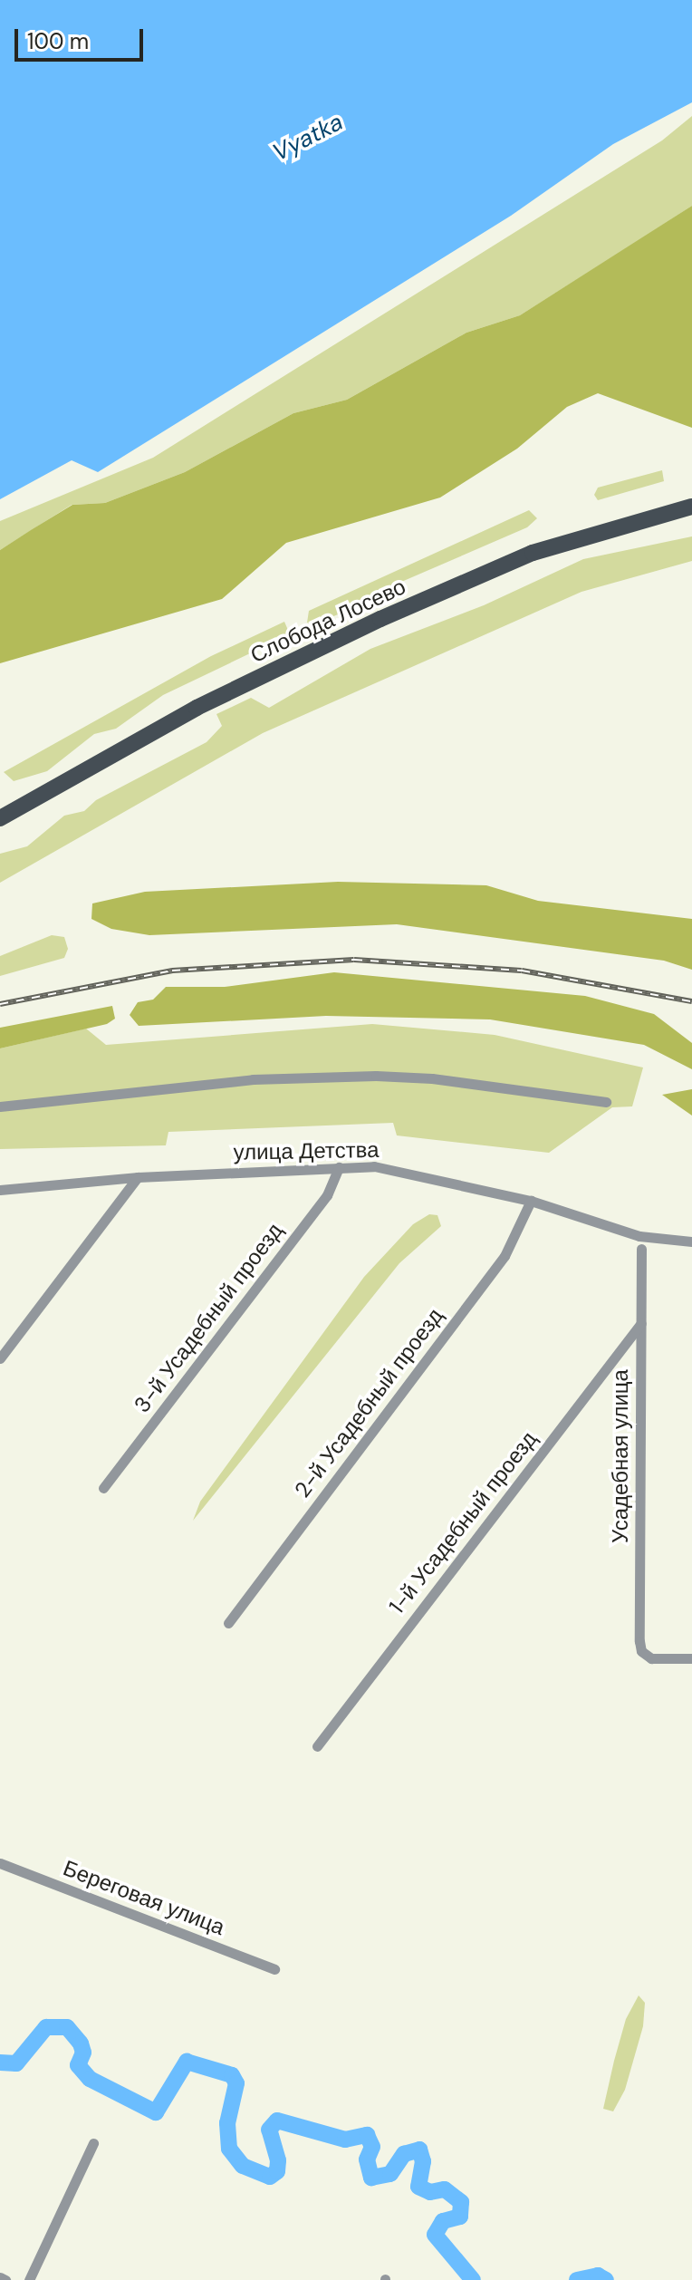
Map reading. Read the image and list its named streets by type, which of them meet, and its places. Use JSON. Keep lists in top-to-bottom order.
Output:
{
  "streets": {
    "main road": ["Слобода Лосево"],
    "street": [
      "улица Детства",
      "3-й Усадебный проезд",
      "2-й Усадебный проезд",
      "Усадебная улица",
      "1-й Усадебный проезд",
      "Береговая улица"
    ]
  },
  "crossings": [
    ["улица Детства", "3-й Усадебный проезд"],
    ["улица Детства", "2-й Усадебный проезд"],
    ["Усадебная улица", "1-й Усадебный проезд"]
  ],
  "water": ["Vyatka"],
  "scale_bar": "100 m"
}
